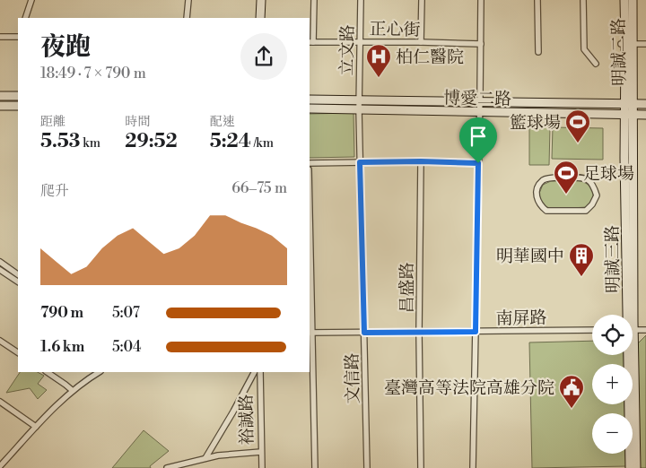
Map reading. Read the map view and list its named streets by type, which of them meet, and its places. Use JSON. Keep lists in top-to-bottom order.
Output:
{
  "streets": {
    "street": [
      "正心街",
      "立文路",
      "明誠二路",
      "博愛二路",
      "明誠三路",
      "昌盛路",
      "南屏路",
      "文信路",
      "裕誠路"
    ]
  },
  "crossings": [
    ["正心街", "立文路"],
    ["立文路", "博愛二路"],
    ["立文路", "文信路"],
    ["明誠二路", "博愛二路"],
    ["明誠二路", "明誠三路"],
    ["博愛二路", "明誠三路"],
    ["博愛二路", "文信路"],
    ["昌盛路", "南屏路"],
    ["南屏路", "文信路"]
  ],
  "places": {
    "hospital": ["柏仁醫院"],
    "sports": ["籃球場", "足球場"],
    "building": ["明華國中"],
    "public building": ["臺灣高等法院高雄分院"]
  },
  "page": {
    "heading": ["夜跑", "18:49 · 7 × 790 m"],
    "stats": [
      ["距離", "5.53 km"],
      ["時間", "29:52"],
      ["配速", "5:24 /km"]
    ],
    "chart": ["爬升", "66–75 m"],
    "list": [
      {
        "name": "790 m",
        "note": "5:07"
      },
      {
        "name": "1.6 km",
        "note": "5:04"
      }
    ],
    "map_buttons": ["+", "−"]
  }
}
